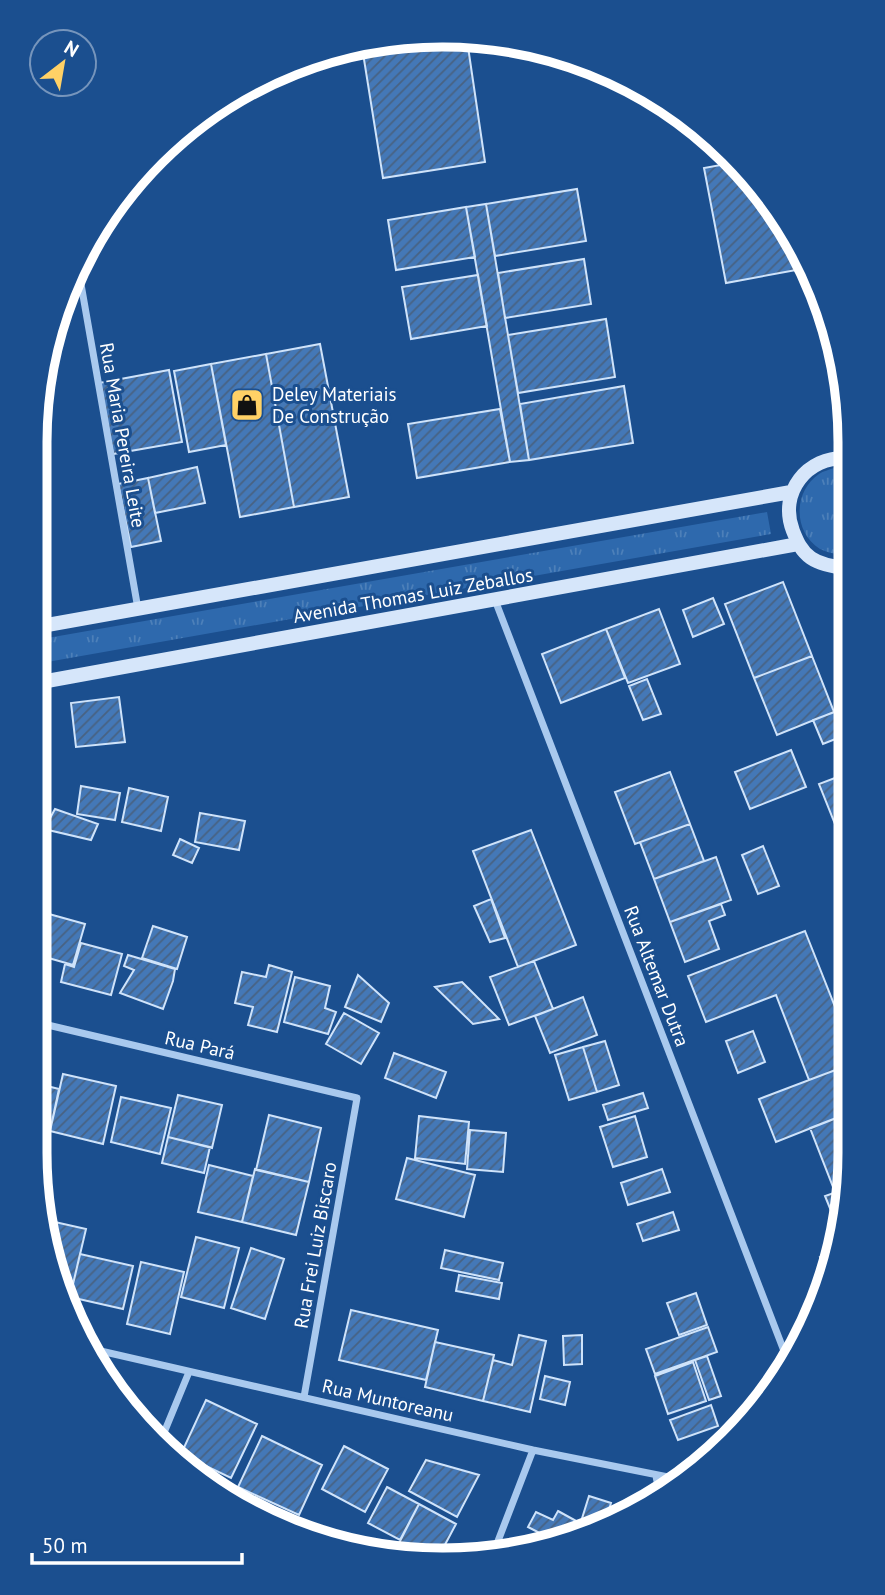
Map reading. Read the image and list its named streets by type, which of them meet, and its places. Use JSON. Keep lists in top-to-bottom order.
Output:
{
  "streets": {
    "main road": ["Avenida Thomas Luiz Zeballos"],
    "street": [
      "Rua Maria Pereira Leite",
      "Rua Altemar Dutra",
      "Rua Pará",
      "Rua Frei Luiz Biscaro",
      "Rua Muntoreanu"
    ]
  },
  "crossings": [
    ["Rua Maria Pereira Leite", "Avenida Thomas Luiz Zeballos"],
    ["Avenida Thomas Luiz Zeballos", "Rua Altemar Dutra"],
    ["Rua Pará", "Rua Frei Luiz Biscaro"],
    ["Rua Frei Luiz Biscaro", "Rua Muntoreanu"]
  ],
  "places": {
    "shop": ["Deley Materiais De Construção"]
  },
  "scale_bar": "50 m",
  "north": "top right"
}
